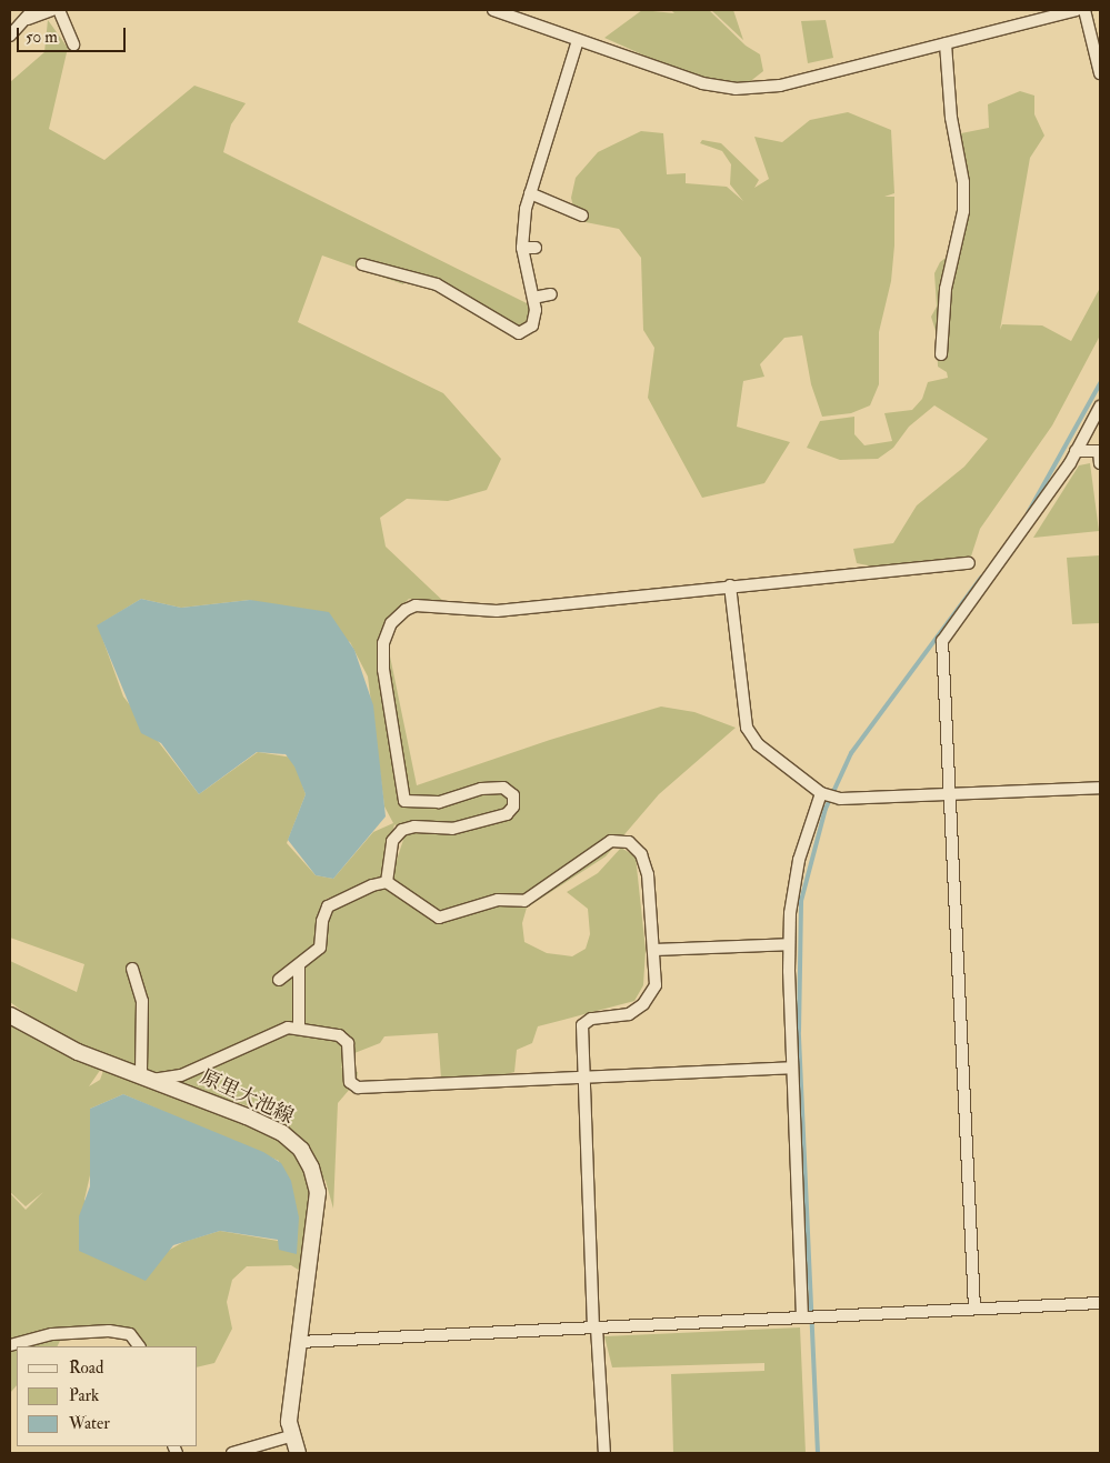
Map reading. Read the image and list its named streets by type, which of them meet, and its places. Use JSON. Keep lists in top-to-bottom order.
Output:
{
  "streets": {
    "main road": ["原里大池線"]
  },
  "legend": ["Road", "Park", "Water"],
  "scale_bar": "50 m"
}
